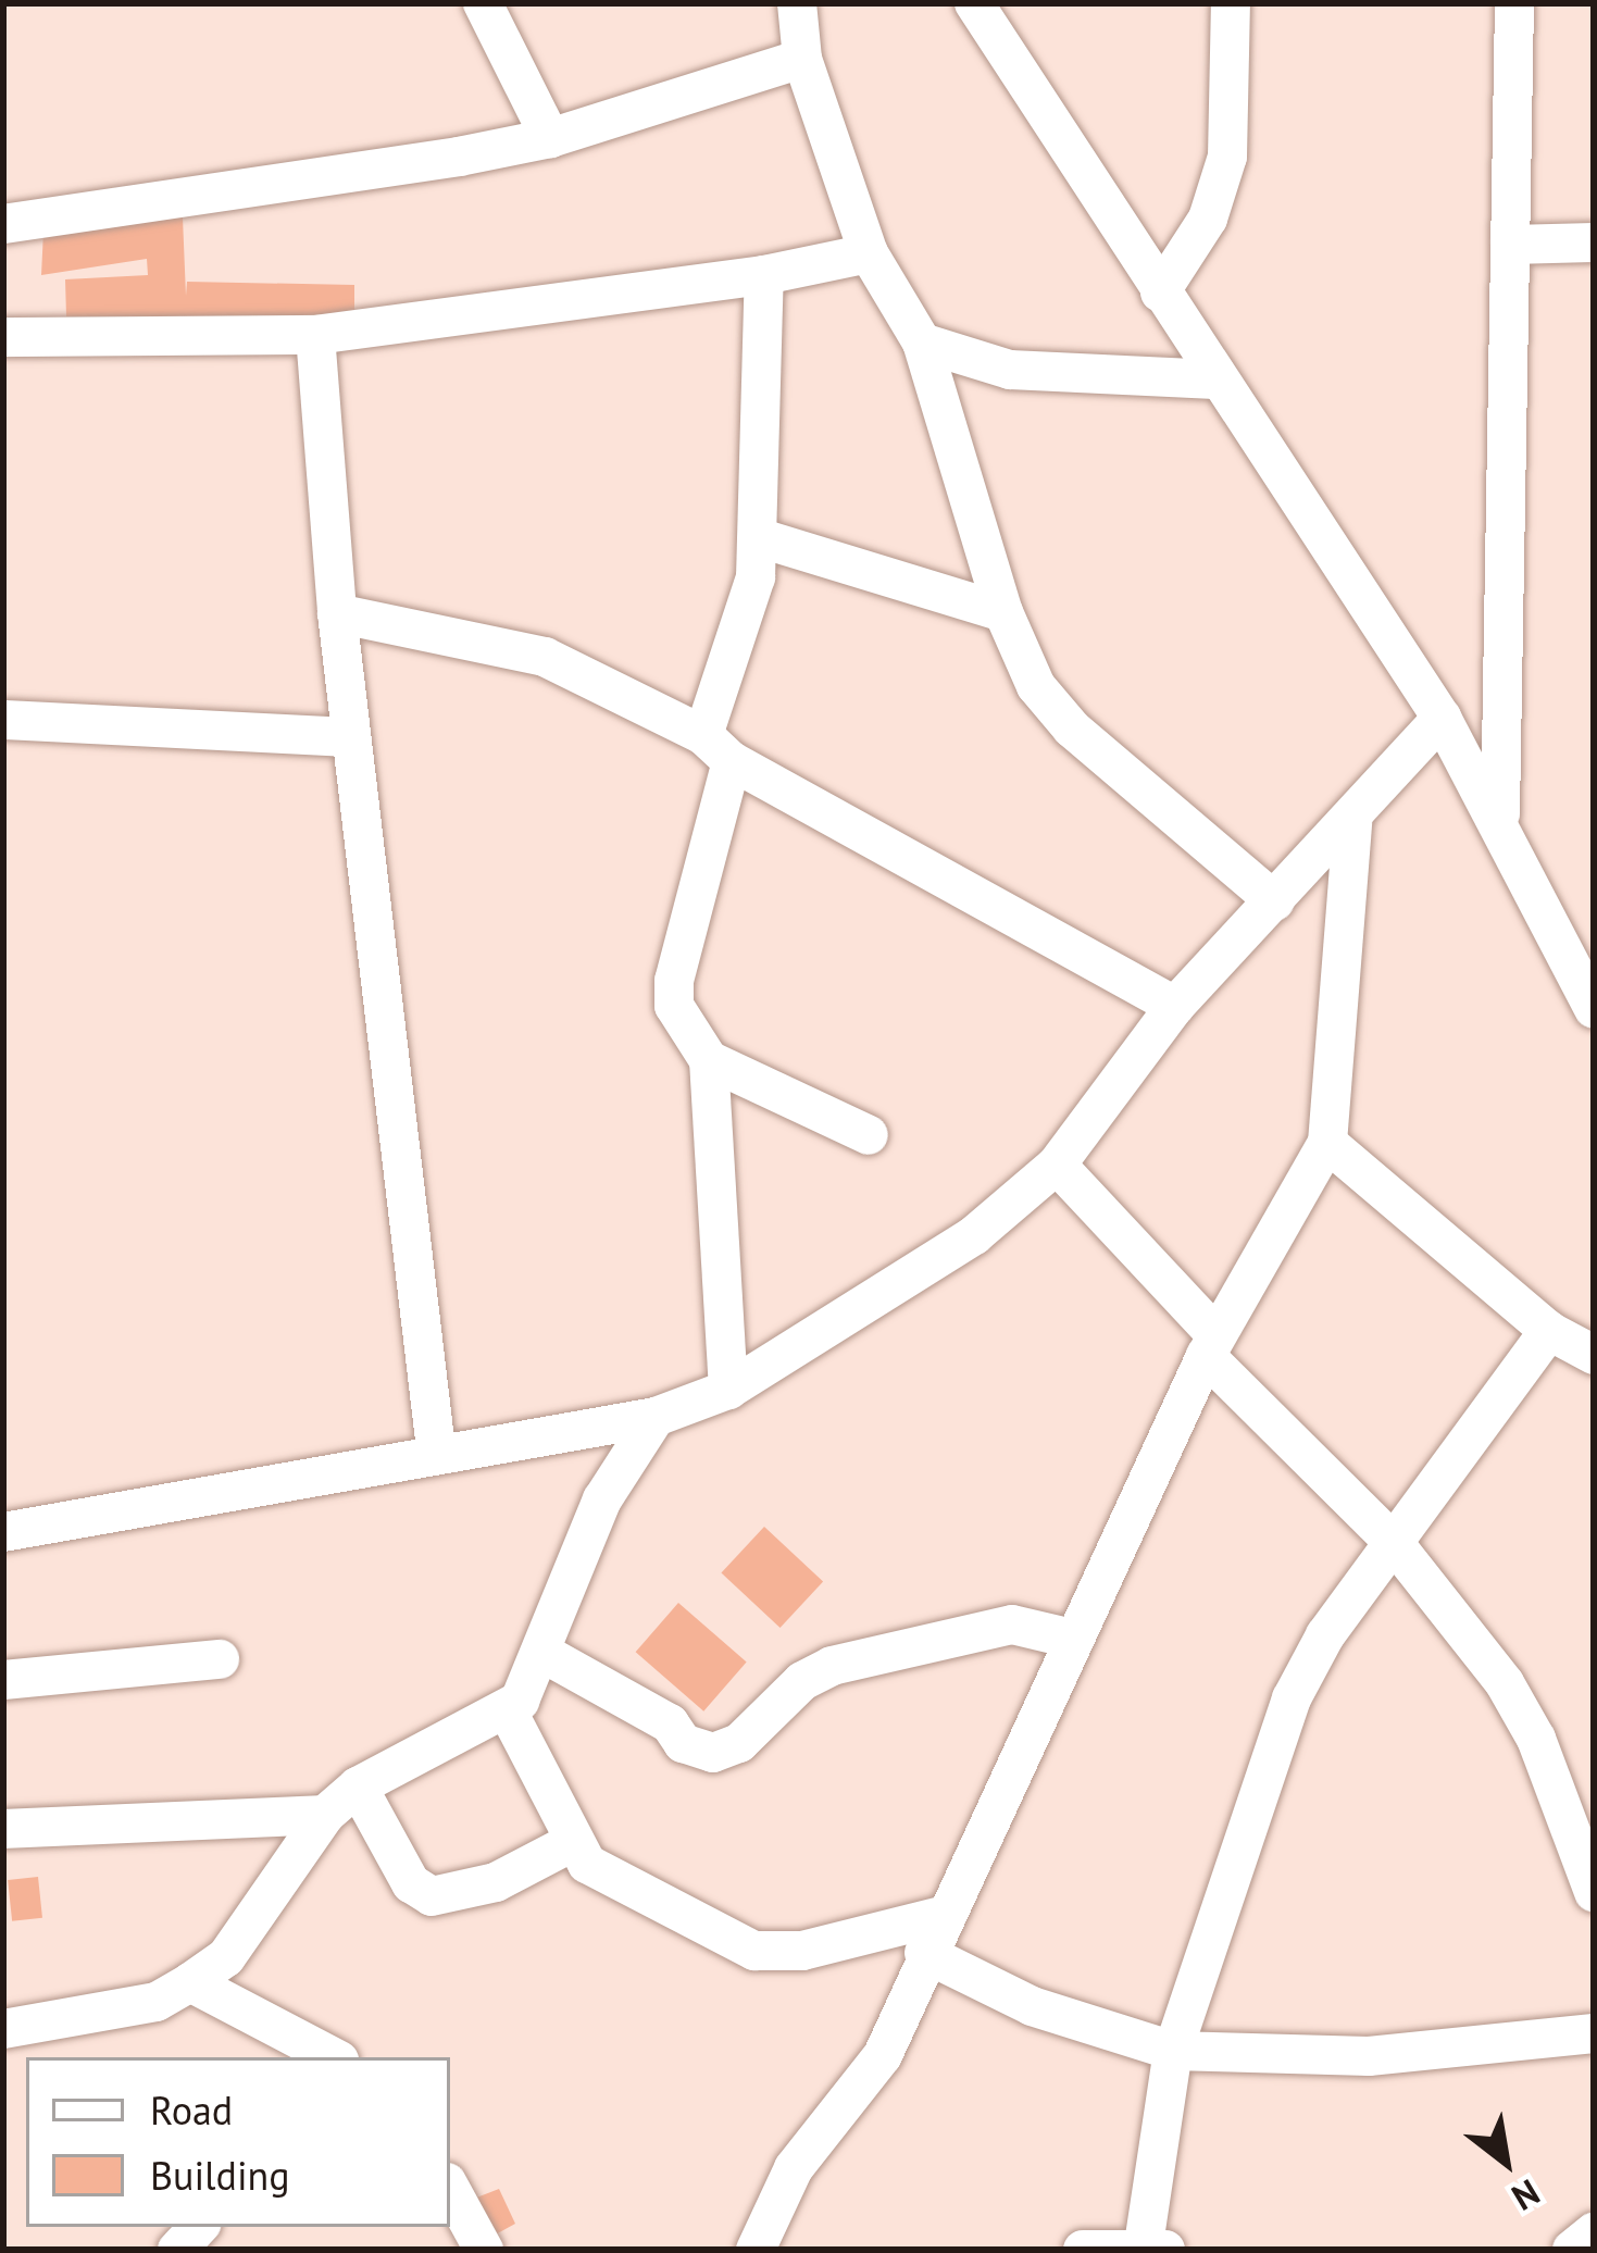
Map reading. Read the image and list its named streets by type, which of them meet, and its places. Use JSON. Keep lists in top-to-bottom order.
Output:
{
  "legend": ["Road", "Building"],
  "north": "bottom right"
}
